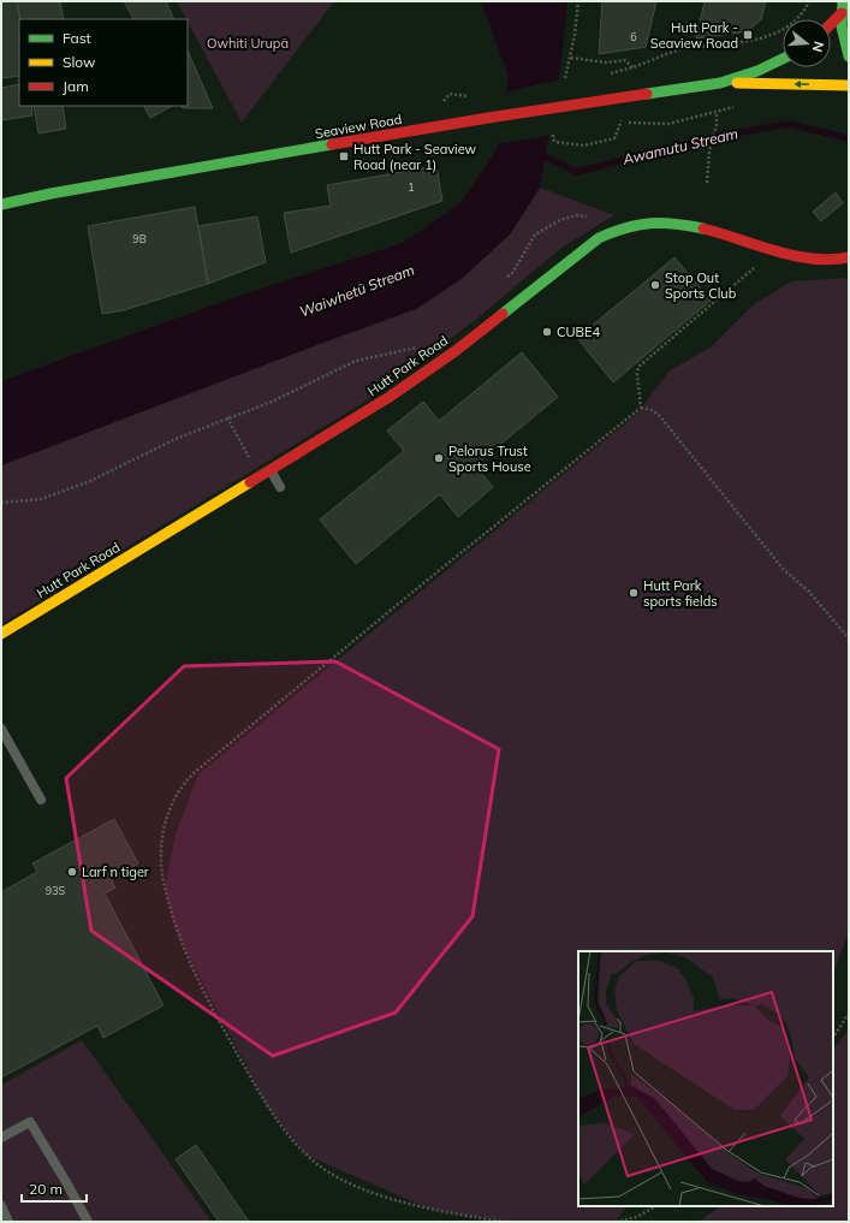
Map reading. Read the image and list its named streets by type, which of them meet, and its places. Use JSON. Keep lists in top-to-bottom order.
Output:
{
  "streets": {
    "main road": ["Seaview Road", "Hutt Park Road"]
  },
  "water": ["Awamutu Stream", "Waiwhetū Stream"],
  "parks": ["Owhiti Urupā"],
  "places": {
    "transit": ["Hutt Park - Seaview Road", "Hutt Park - Seaview Road (near 1)"],
    "other": [
      "Stop Out Sports Club",
      "CUBE4",
      "Pelorus Trust Sports House",
      "Hutt Park sports fields",
      "Larf n tiger"
    ]
  },
  "house_numbers": [
    "6",
    "1",
    "9B",
    "93S"
  ],
  "legend": ["Fast", "Slow", "Jam"],
  "scale_bar": "20 m",
  "north": "right"
}
